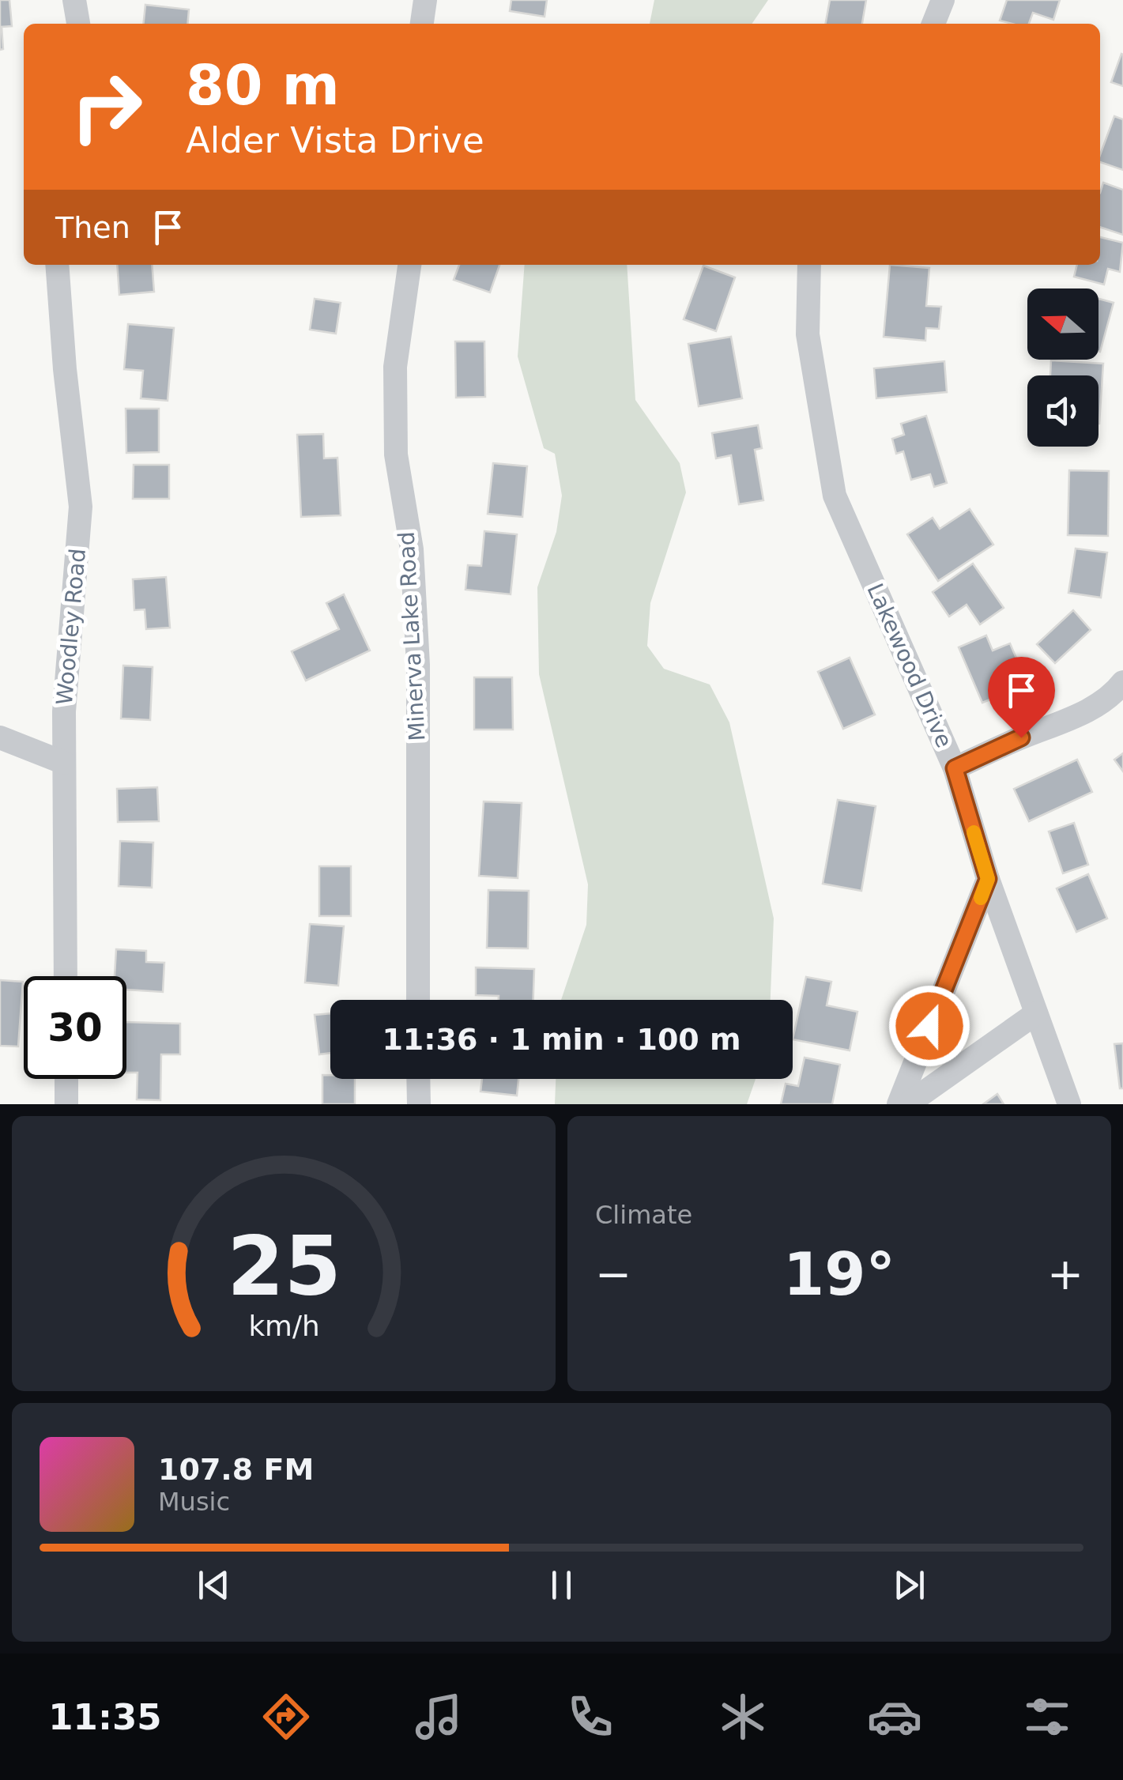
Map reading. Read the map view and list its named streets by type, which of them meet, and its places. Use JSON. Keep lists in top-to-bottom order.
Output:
{
  "streets": {
    "street": ["Woodley Road", "Minerva Lake Road", "Lakewood Drive"]
  },
  "north": "left",
  "page": {
    "turn": ["80 m", "Alder Vista Drive"],
    "then": "Then",
    "limit": "30",
    "trip": "11:36 · 1 min · 100 m",
    "tile": "Climate",
    "heat": ["−", "19°", "+"],
    "song": ["107.8 FM", "Music"],
    "tabs": "11:35",
    "gauge": ["25", "km/h"]
  }
}
